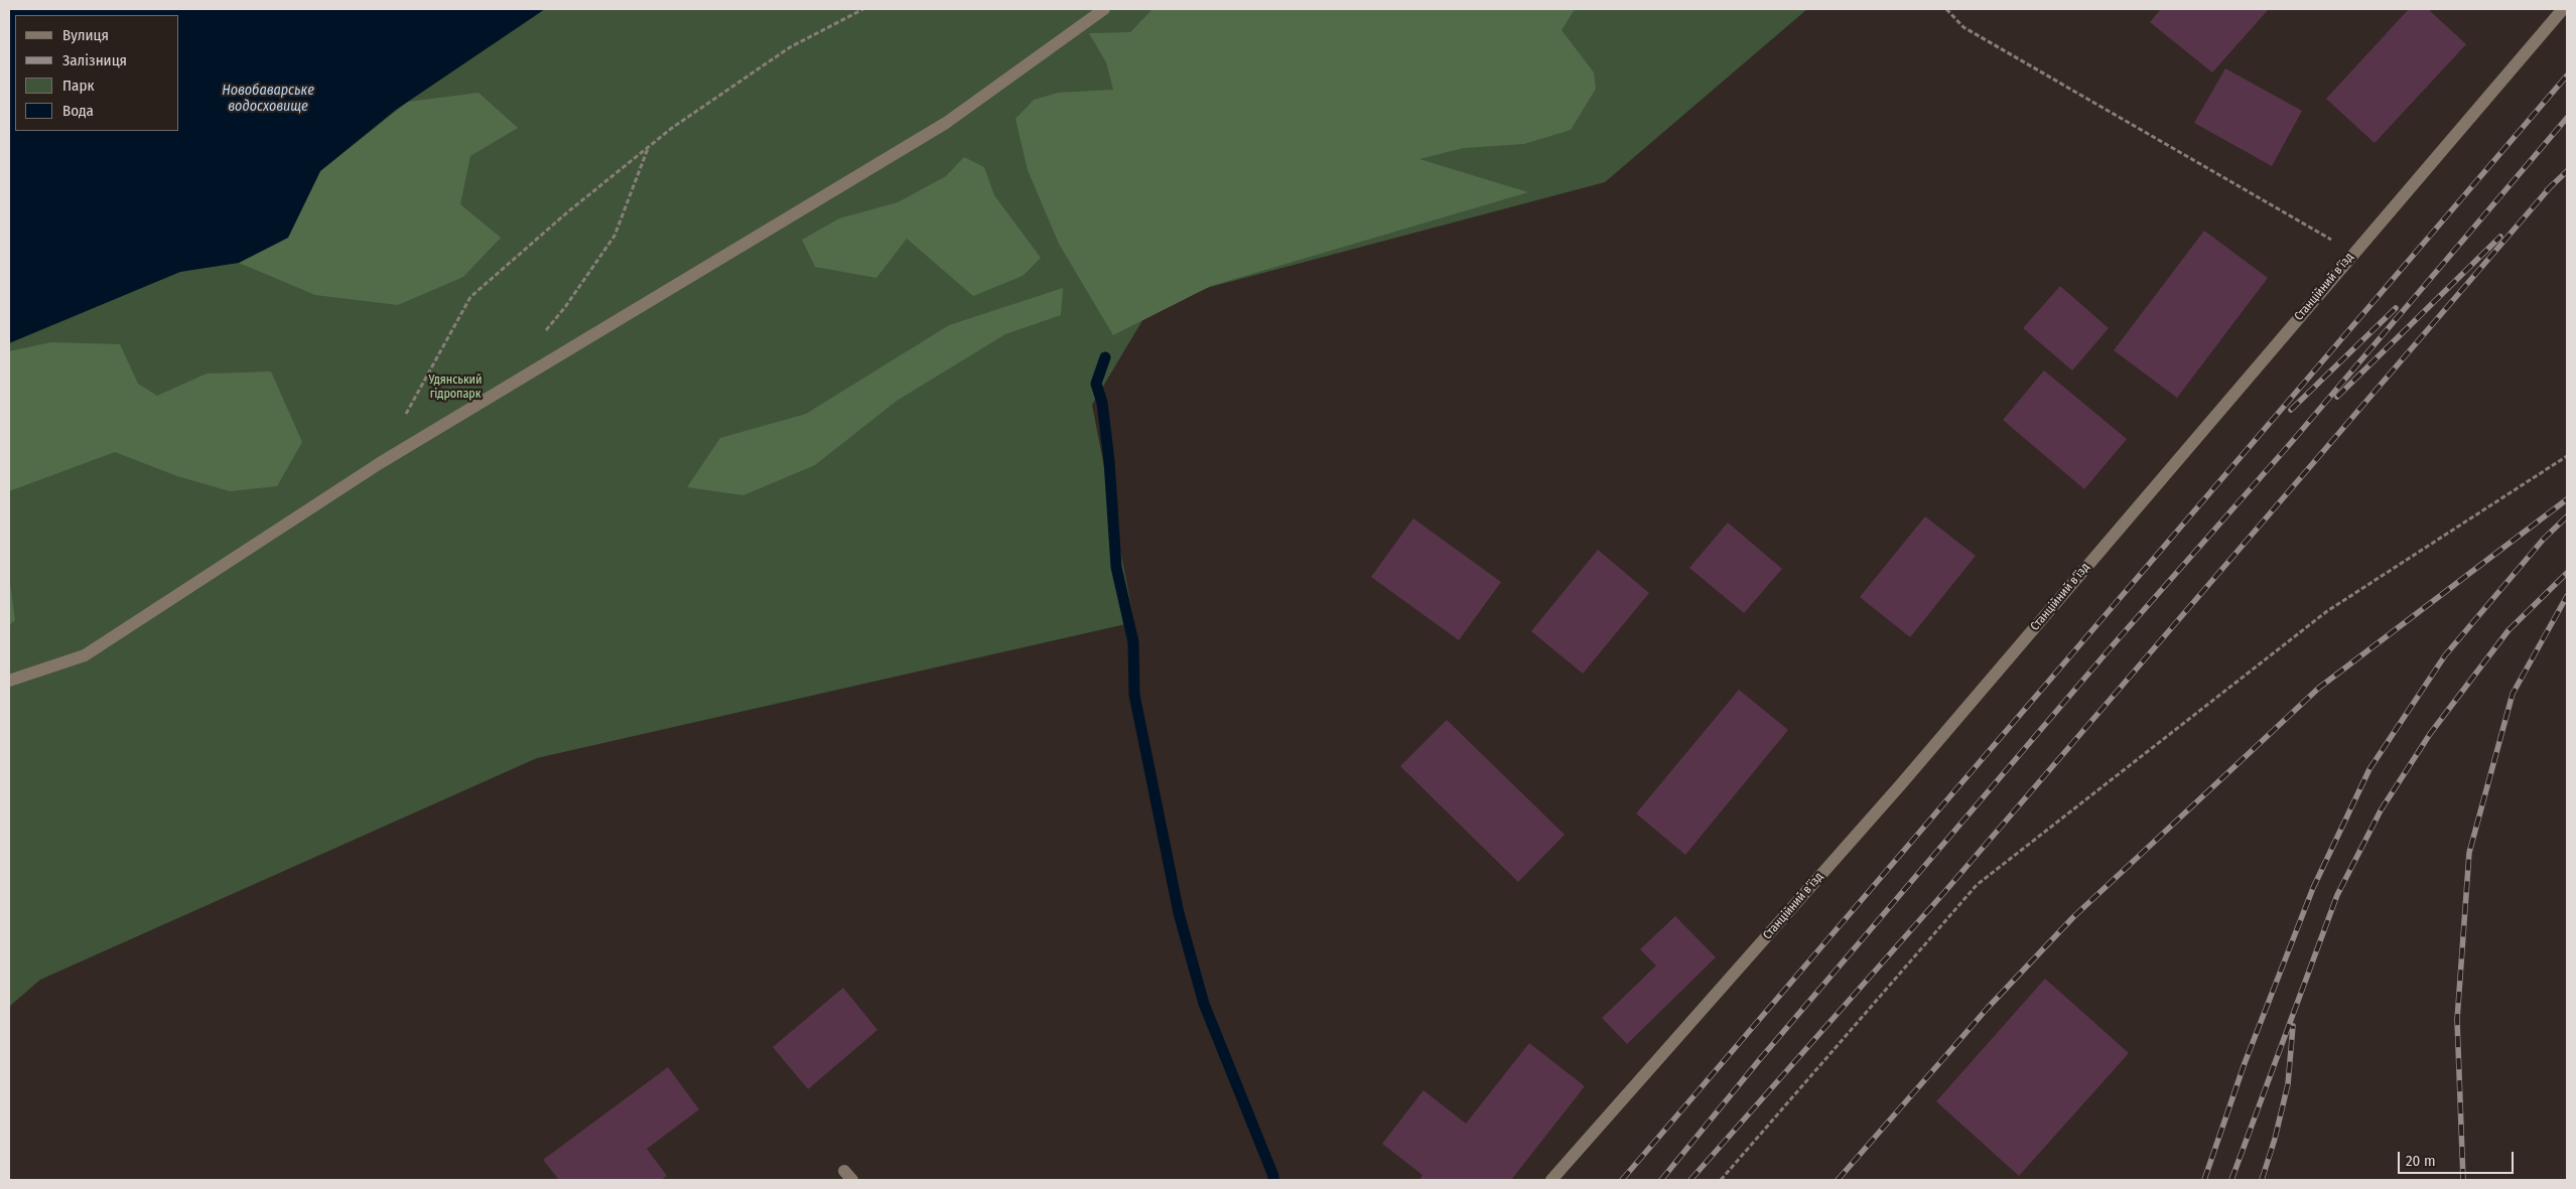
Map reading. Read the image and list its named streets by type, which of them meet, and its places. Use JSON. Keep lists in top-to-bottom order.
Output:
{
  "streets": {
    "street": ["Станційний в’їзд"]
  },
  "water": ["Новобаварське водосховище"],
  "parks": ["Удянський гідропарк"],
  "legend": [
    "Вулиця",
    "Залізниця",
    "Парк",
    "Вода"
  ],
  "scale_bar": "20 m"
}
